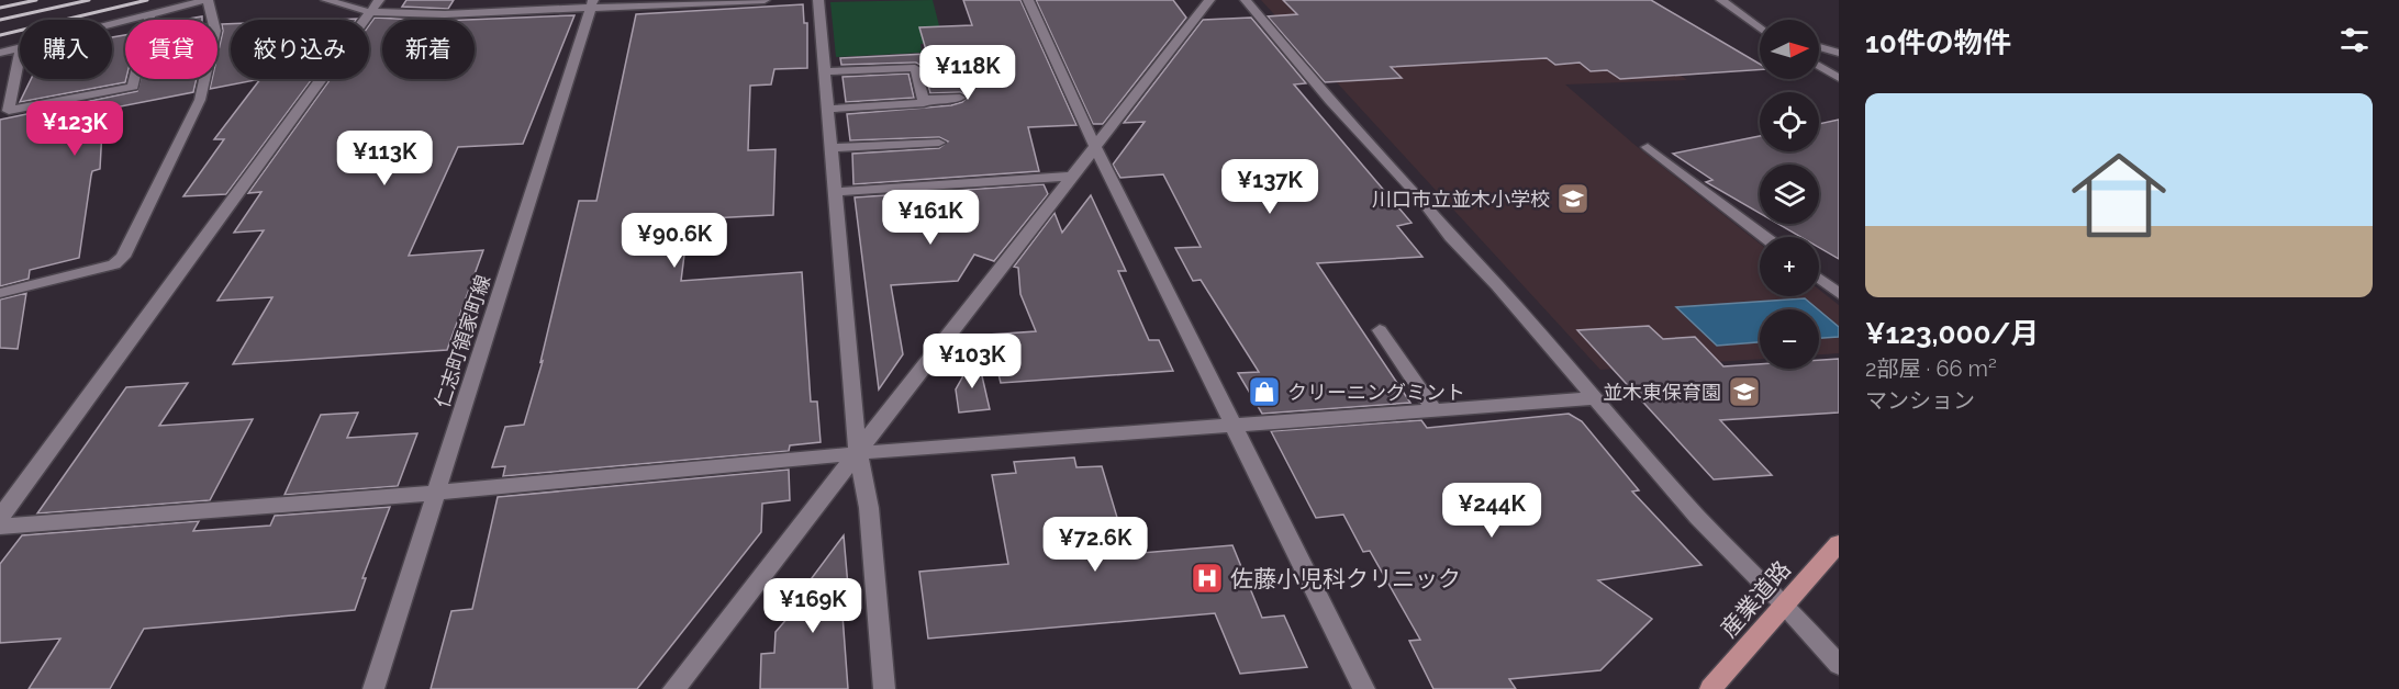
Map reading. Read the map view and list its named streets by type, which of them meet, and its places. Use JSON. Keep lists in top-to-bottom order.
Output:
{
  "streets": {
    "main road": ["産業道路"],
    "street": ["仁志町領家町線"]
  },
  "places": {
    "school or university": ["川口市立並木小学校", "並木東保育園"],
    "shop": ["クリーニングミント"],
    "hospital": ["佐藤小児科クリニック"]
  },
  "north": "right",
  "page": {
    "heading": "10件の物件",
    "map_buttons": ["+", "−"],
    "chip": [
      "購入",
      "賃貸",
      "絞り込み",
      "新着"
    ],
    "price": [
      "¥118K",
      "¥123K",
      "¥113K",
      "¥137K",
      "¥161K",
      "¥90.6K",
      "¥103K",
      "¥244K",
      "¥72.6K",
      "¥169K"
    ],
    "list": [
      {
        "name": "¥123,000/月",
        "note": "2部屋 · 66 m² · マンション"
      }
    ]
  }
}
